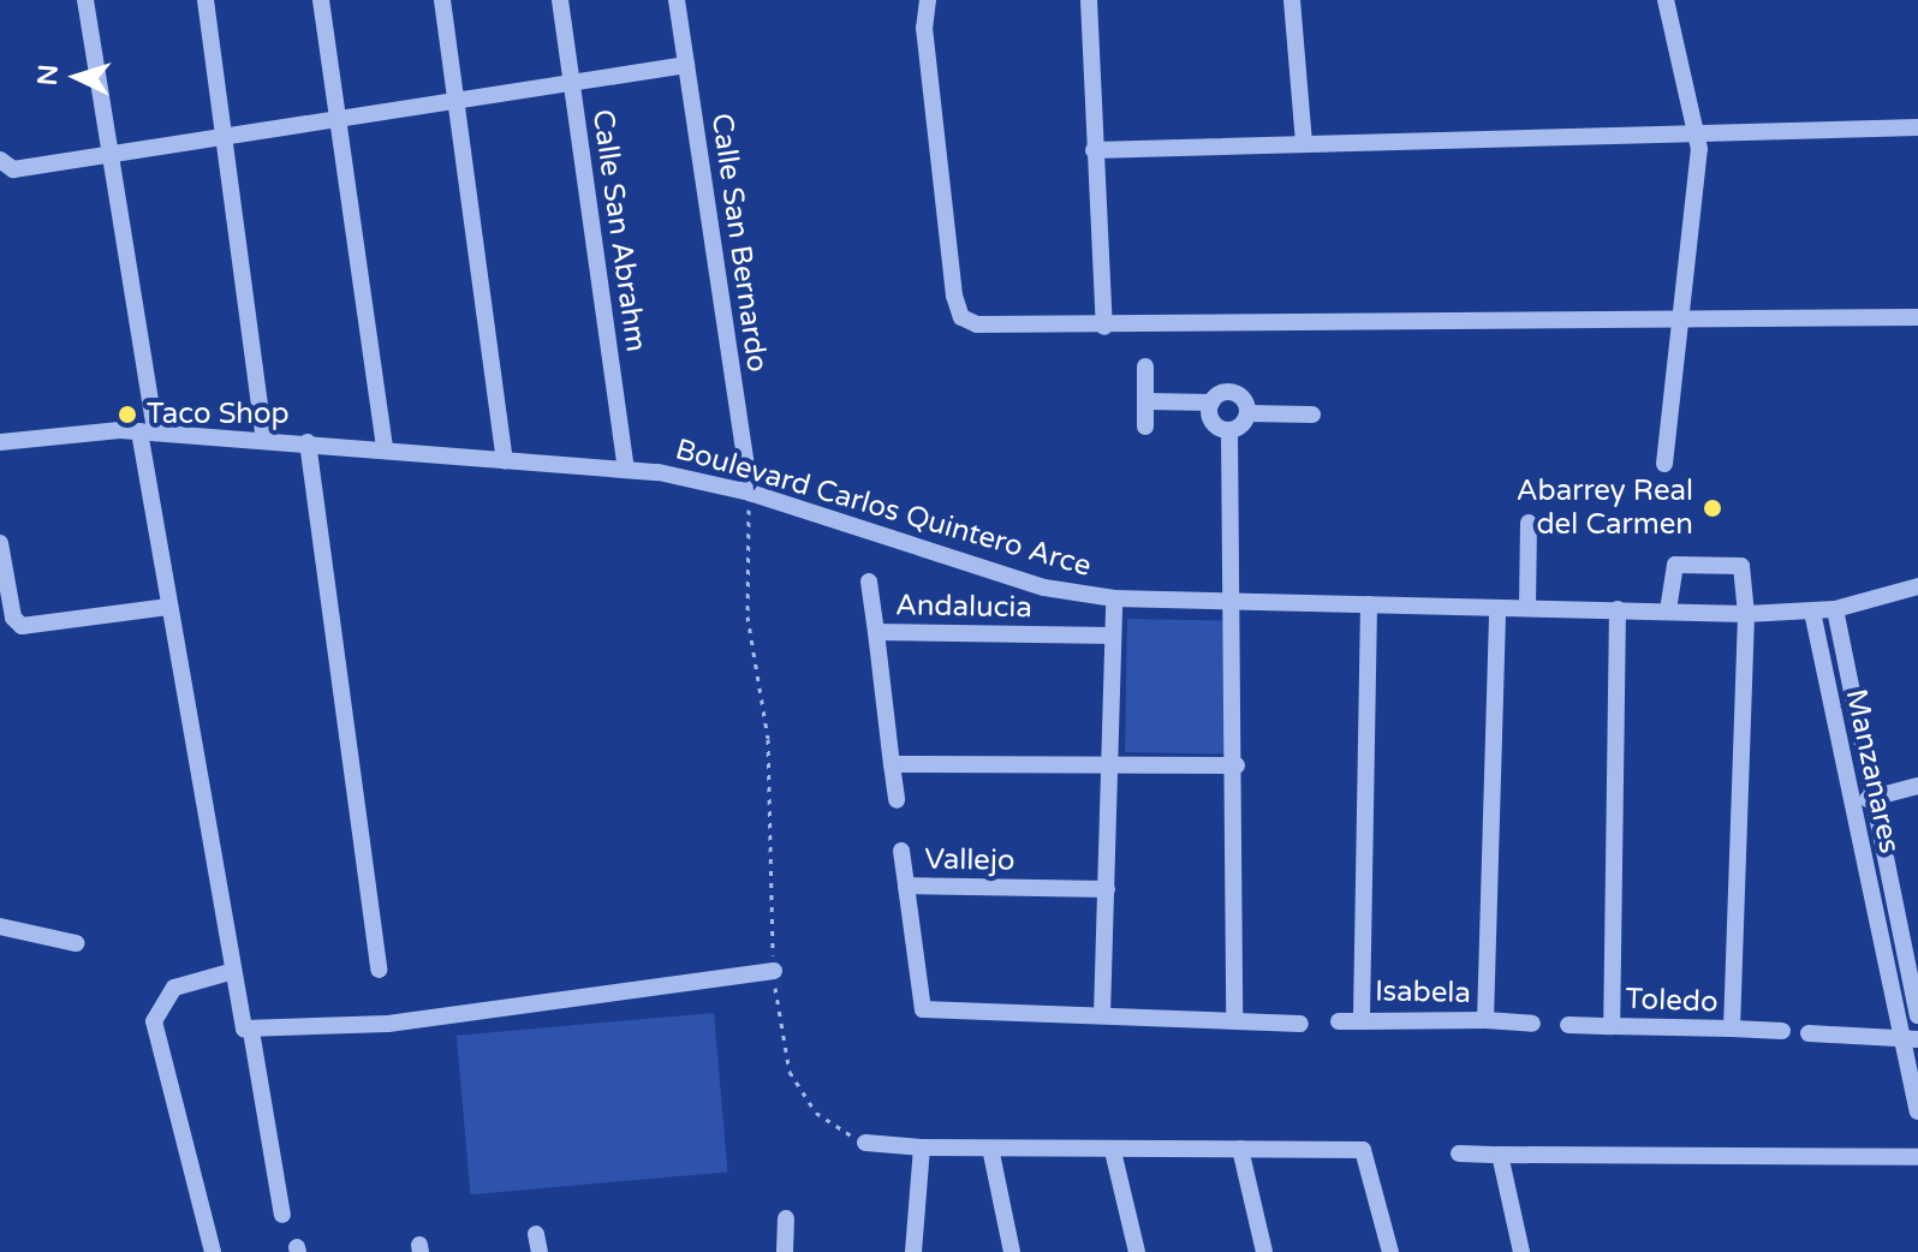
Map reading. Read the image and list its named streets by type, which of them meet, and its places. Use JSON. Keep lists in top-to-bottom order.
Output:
{
  "streets": {
    "street": [
      "Calle San Abrahm",
      "Calle San Bernardo",
      "Boulevard Carlos Quintero Arce",
      "Andalucia",
      "Manzanares",
      "Vallejo",
      "Isabela",
      "Toledo"
    ]
  },
  "crossings": [
    ["Calle San Abrahm", "Boulevard Carlos Quintero Arce"],
    ["Calle San Bernardo", "Boulevard Carlos Quintero Arce"],
    ["Boulevard Carlos Quintero Arce", "Manzanares"],
    ["Boulevard Carlos Quintero Arce", "Isabela"],
    ["Boulevard Carlos Quintero Arce", "Toledo"]
  ],
  "places": ["Taco Shop", "Abarrey Real del Carmen"],
  "north": "left"
}
